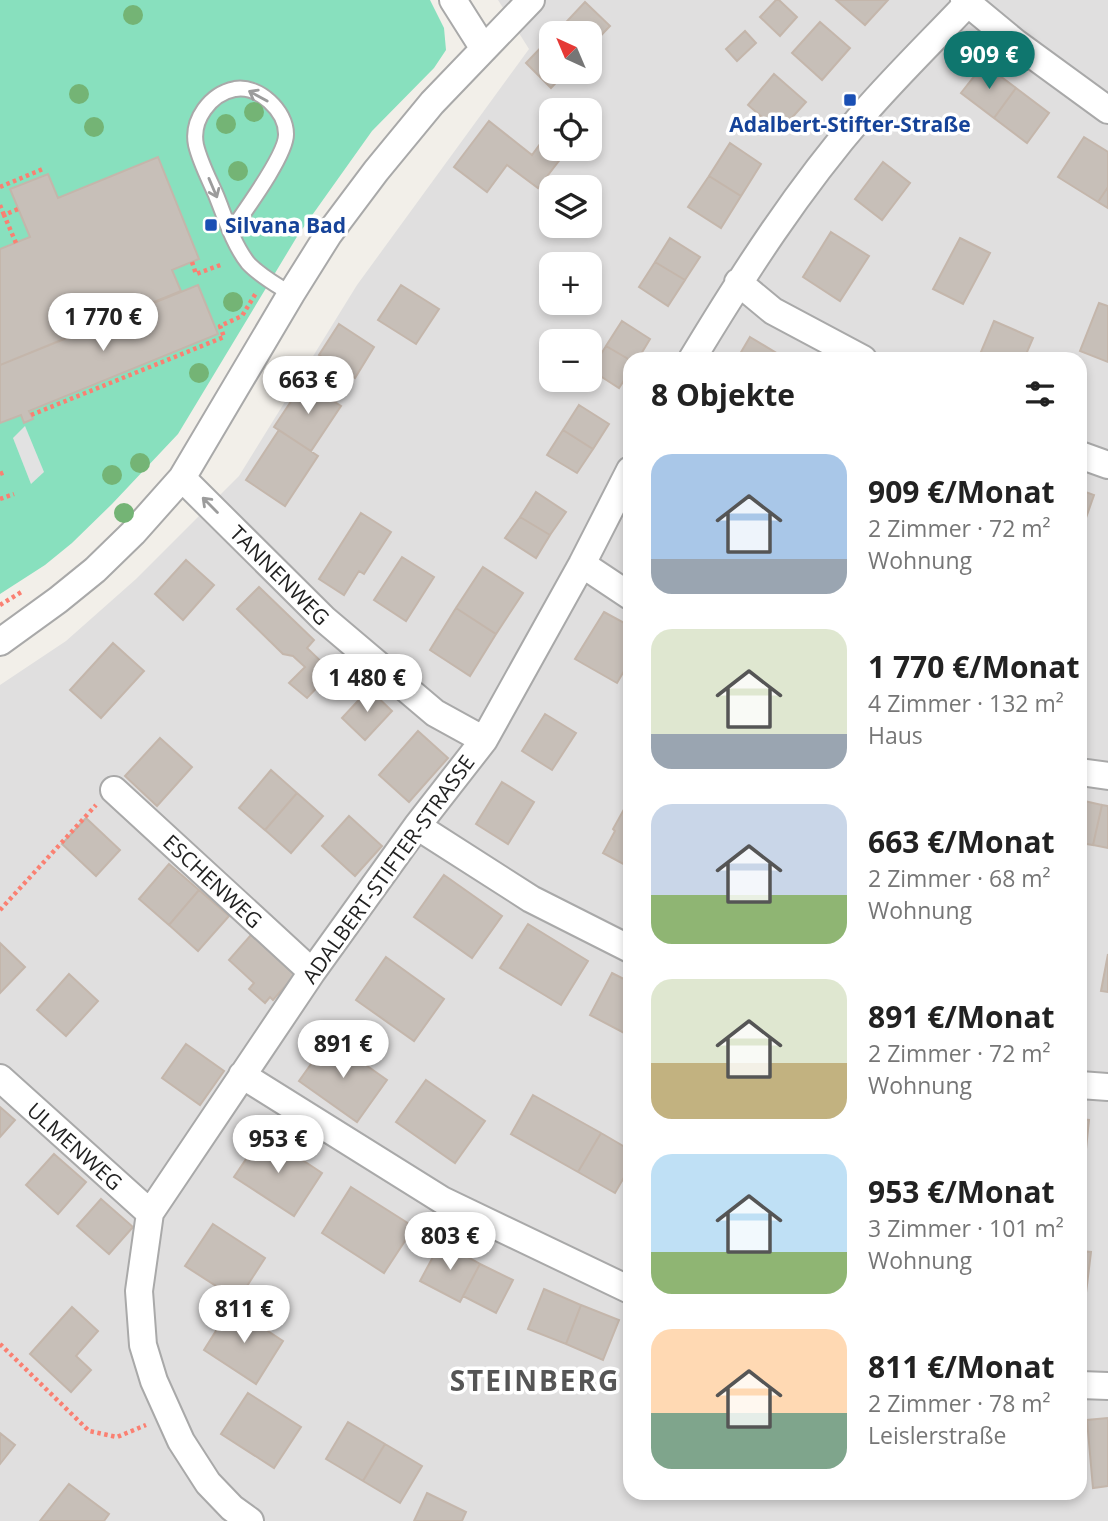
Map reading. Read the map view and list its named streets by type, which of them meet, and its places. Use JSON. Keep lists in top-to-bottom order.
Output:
{
  "streets": {
    "street": [
      "TANNENWEG",
      "ADALBERT-STIFTER-STRASSE",
      "ESCHENWEG",
      "ULMENWEG"
    ]
  },
  "crossings": [
    ["TANNENWEG", "ADALBERT-STIFTER-STRASSE"],
    ["ADALBERT-STIFTER-STRASSE", "ESCHENWEG"],
    ["ADALBERT-STIFTER-STRASSE", "ULMENWEG"]
  ],
  "one_way": ["TANNENWEG"],
  "districts": ["STEINBERG"],
  "places": {
    "transit": ["Adalbert-Stifter-Straße", "Silvana Bad"]
  },
  "north": "top left",
  "page": {
    "map_buttons": ["+", "−"],
    "price": [
      "909 €",
      "1 770 €",
      "663 €",
      "1 480 €",
      "891 €",
      "953 €",
      "803 €",
      "811 €"
    ],
    "heading": "8 Objekte",
    "list": [
      {
        "name": "909 €/Monat",
        "note": "2 Zimmer · 72 m² · Wohnung"
      },
      {
        "name": "1 770 €/Monat",
        "note": "4 Zimmer · 132 m² · Haus"
      },
      {
        "name": "663 €/Monat",
        "note": "2 Zimmer · 68 m² · Wohnung"
      },
      {
        "name": "891 €/Monat",
        "note": "2 Zimmer · 72 m² · Wohnung"
      },
      {
        "name": "953 €/Monat",
        "note": "3 Zimmer · 101 m² · Wohnung"
      },
      {
        "name": "811 €/Monat",
        "note": "2 Zimmer · 78 m² · Leislerstraße"
      }
    ]
  }
}
